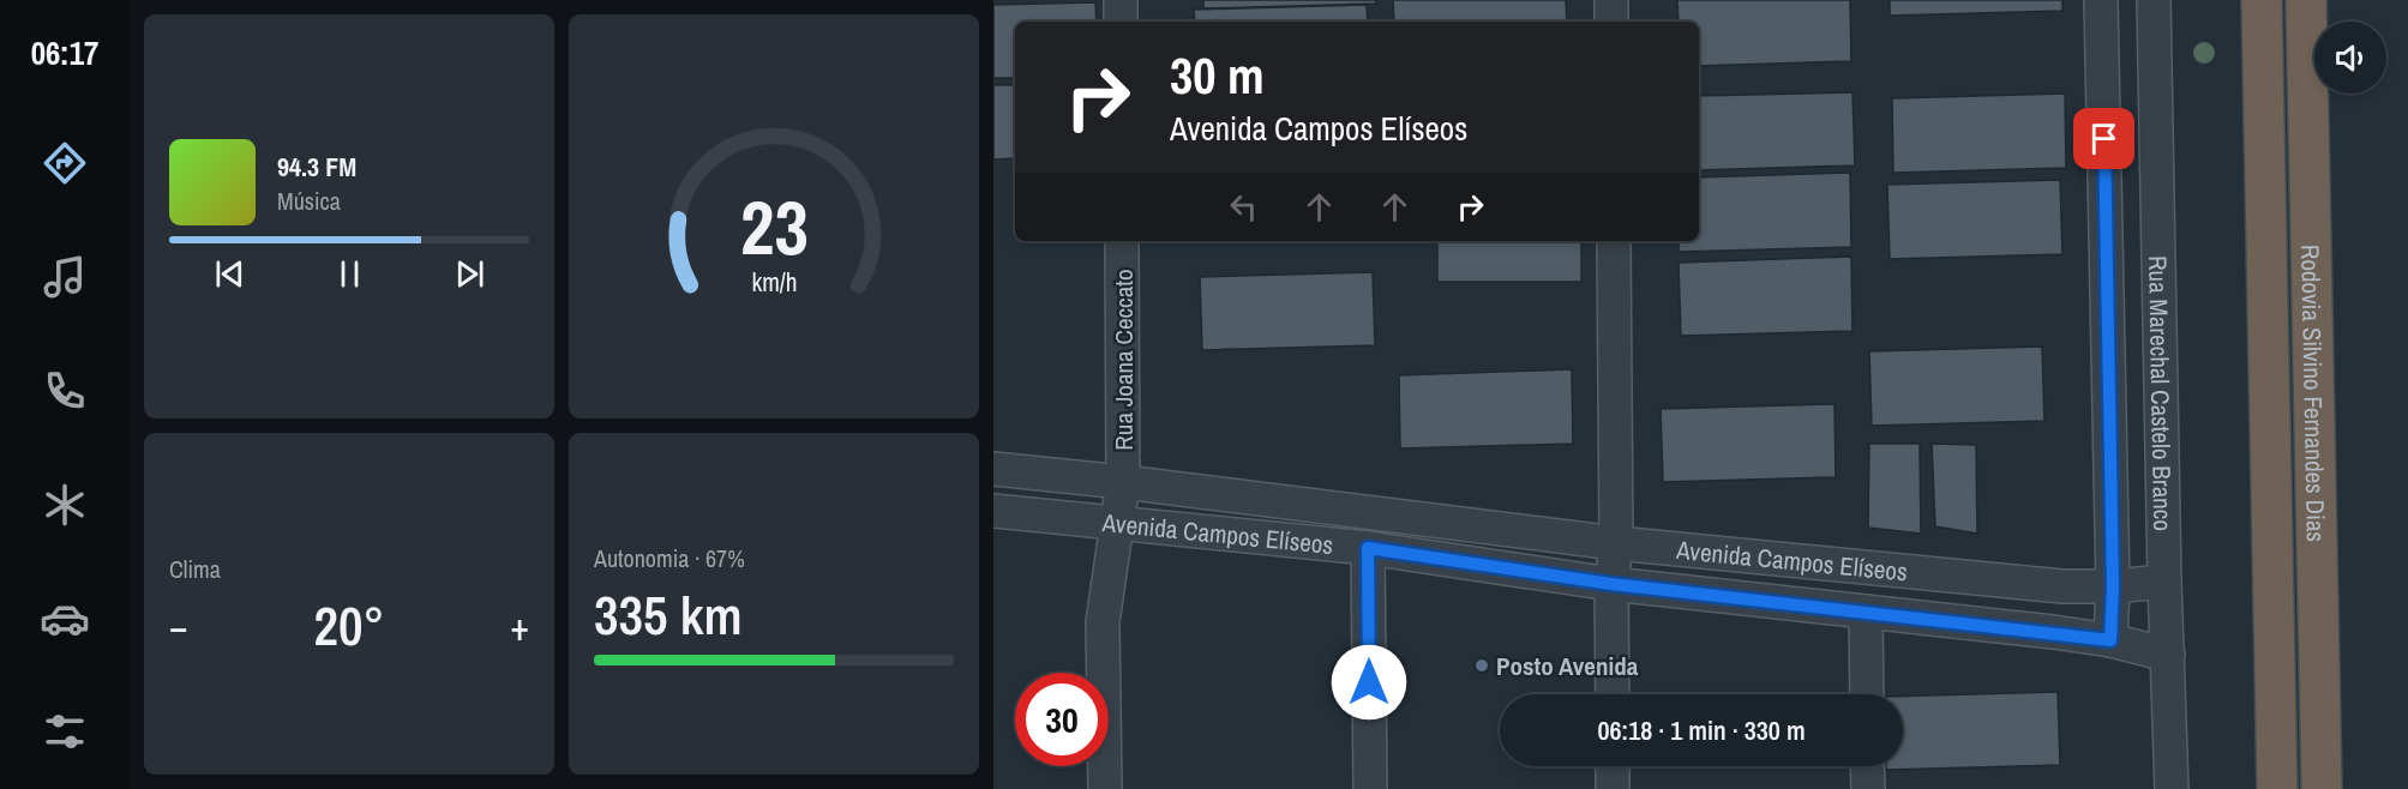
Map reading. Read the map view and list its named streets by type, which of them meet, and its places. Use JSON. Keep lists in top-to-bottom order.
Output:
{
  "streets": {
    "highway": ["Rodovia Silvino Fernandes Dias"],
    "street": ["Rua Joana Ceccato", "Rua Marechal Castelo Branco", "Avenida Campos Elíseos"]
  },
  "crossings": [
    ["Rua Joana Ceccato", "Avenida Campos Elíseos"],
    ["Rua Marechal Castelo Branco", "Avenida Campos Elíseos"]
  ],
  "places": ["Posto Avenida"],
  "page": {
    "tabs": "06:17",
    "turn": ["30 m", "Avenida Campos Elíseos"],
    "song": ["94.3 FM", "Música"],
    "tile": [
      "Clima",
      ["Autonomia · 67%", "335 km"]
    ],
    "heat": ["−", "20°", "+"],
    "limit": "30",
    "trip": "06:18 · 1 min · 330 m",
    "gauge": ["23", "km/h"]
  }
}
